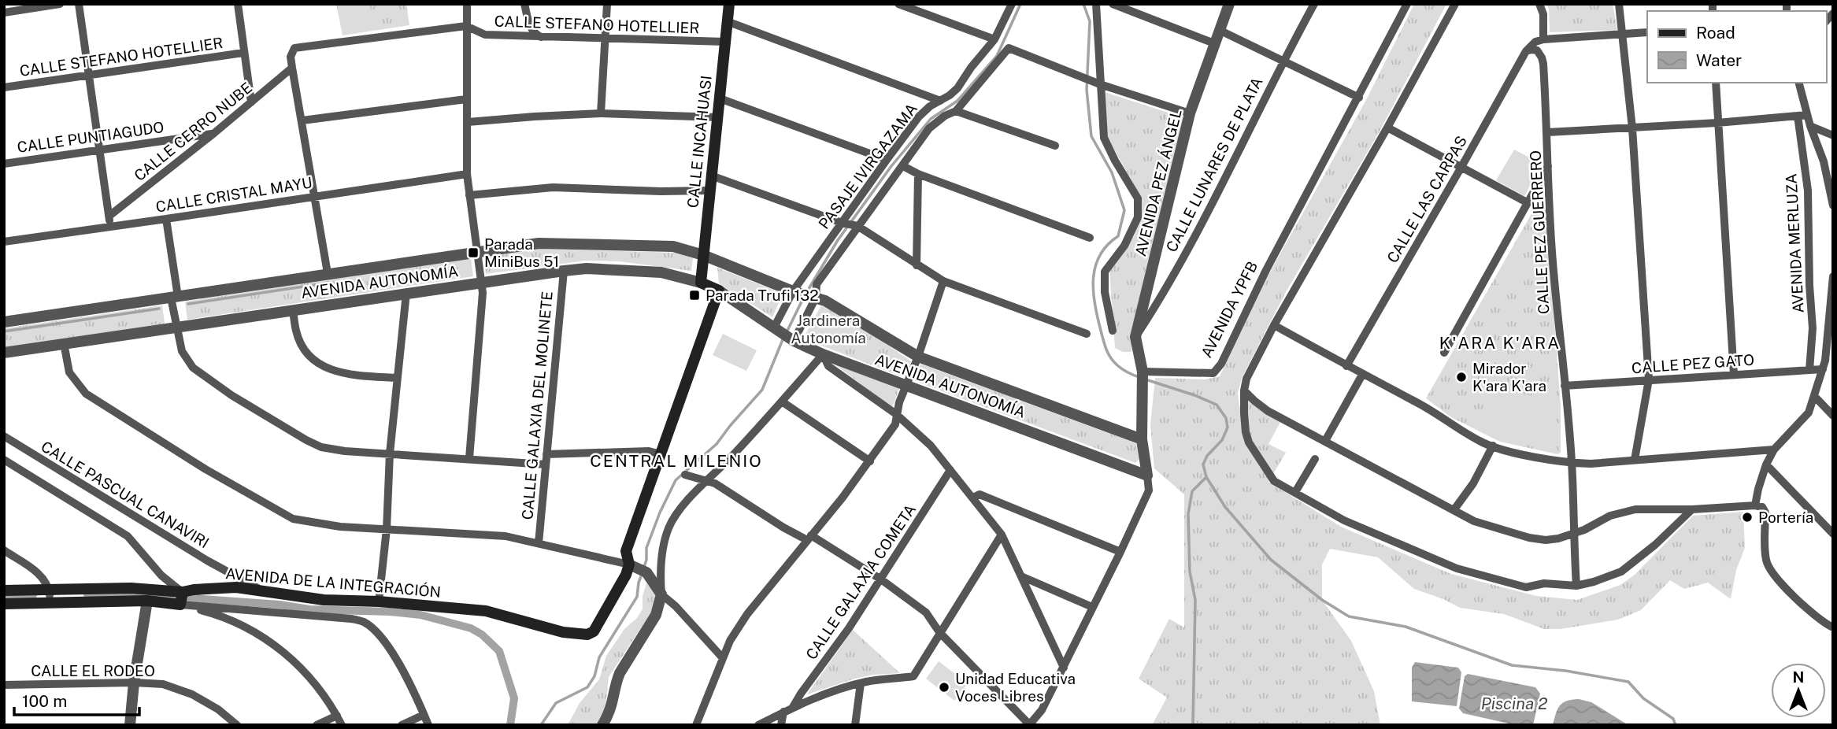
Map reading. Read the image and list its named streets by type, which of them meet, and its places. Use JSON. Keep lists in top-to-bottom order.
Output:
{
  "streets": {
    "main road": ["CALLE INCAHUASI", "AVENIDA AUTONOMÍA", "AVENIDA DE LA INTEGRACIÓN"],
    "street": [
      "CALLE STEFANO HOTELLIER",
      "CALLE CERRO NUBE",
      "CALLE PUNTIAGUDO",
      "CALLE LUNARES DE PLATA",
      "PASAJE IVIRGAZAMA",
      "AVENIDA PEZ ÁNGEL",
      "CALLE CRISTAL MAYU",
      "CALLE LAS CARPAS",
      "CALLE PEZ GUERRERO",
      "AVENIDA MERLUZA",
      "AVENIDA YPFB",
      "CALLE PEZ GATO",
      "CALLE GALAXIA DEL MOLINETE",
      "CALLE PASCUAL CANAVIRI",
      "CALLE GALAXIA COMETA",
      "CALLE EL RODEO"
    ]
  },
  "crossings": [
    ["CALLE STEFANO HOTELLIER", "CALLE CERRO NUBE"],
    ["CALLE STEFANO HOTELLIER", "CALLE INCAHUASI"],
    ["CALLE CERRO NUBE", "CALLE PUNTIAGUDO"],
    ["CALLE INCAHUASI", "AVENIDA AUTONOMÍA"],
    ["CALLE LUNARES DE PLATA", "AVENIDA PEZ ÁNGEL"],
    ["PASAJE IVIRGAZAMA", "AVENIDA AUTONOMÍA"],
    ["AVENIDA PEZ ÁNGEL", "AVENIDA YPFB"],
    ["CALLE LAS CARPAS", "CALLE PEZ GUERRERO"],
    ["CALLE PEZ GUERRERO", "CALLE PEZ GATO"],
    ["AVENIDA MERLUZA", "CALLE PEZ GATO"],
    ["AVENIDA AUTONOMÍA", "CALLE GALAXIA DEL MOLINETE"],
    ["CALLE PASCUAL CANAVIRI", "AVENIDA DE LA INTEGRACIÓN"]
  ],
  "districts": ["K'ARA K'ARA", "CENTRAL MILENIO"],
  "water": ["Piscina 2"],
  "parks": ["Jardinera Autonomía"],
  "places": {
    "transit": ["Parada MiniBus 51", "Parada Trufi 132"],
    "other": ["Mirador K'ara K'ara", "Portería", "Unidad Educativa Voces Libres"]
  },
  "legend": ["Road", "Water"],
  "scale_bar": "100 m",
  "north": "top"
}
